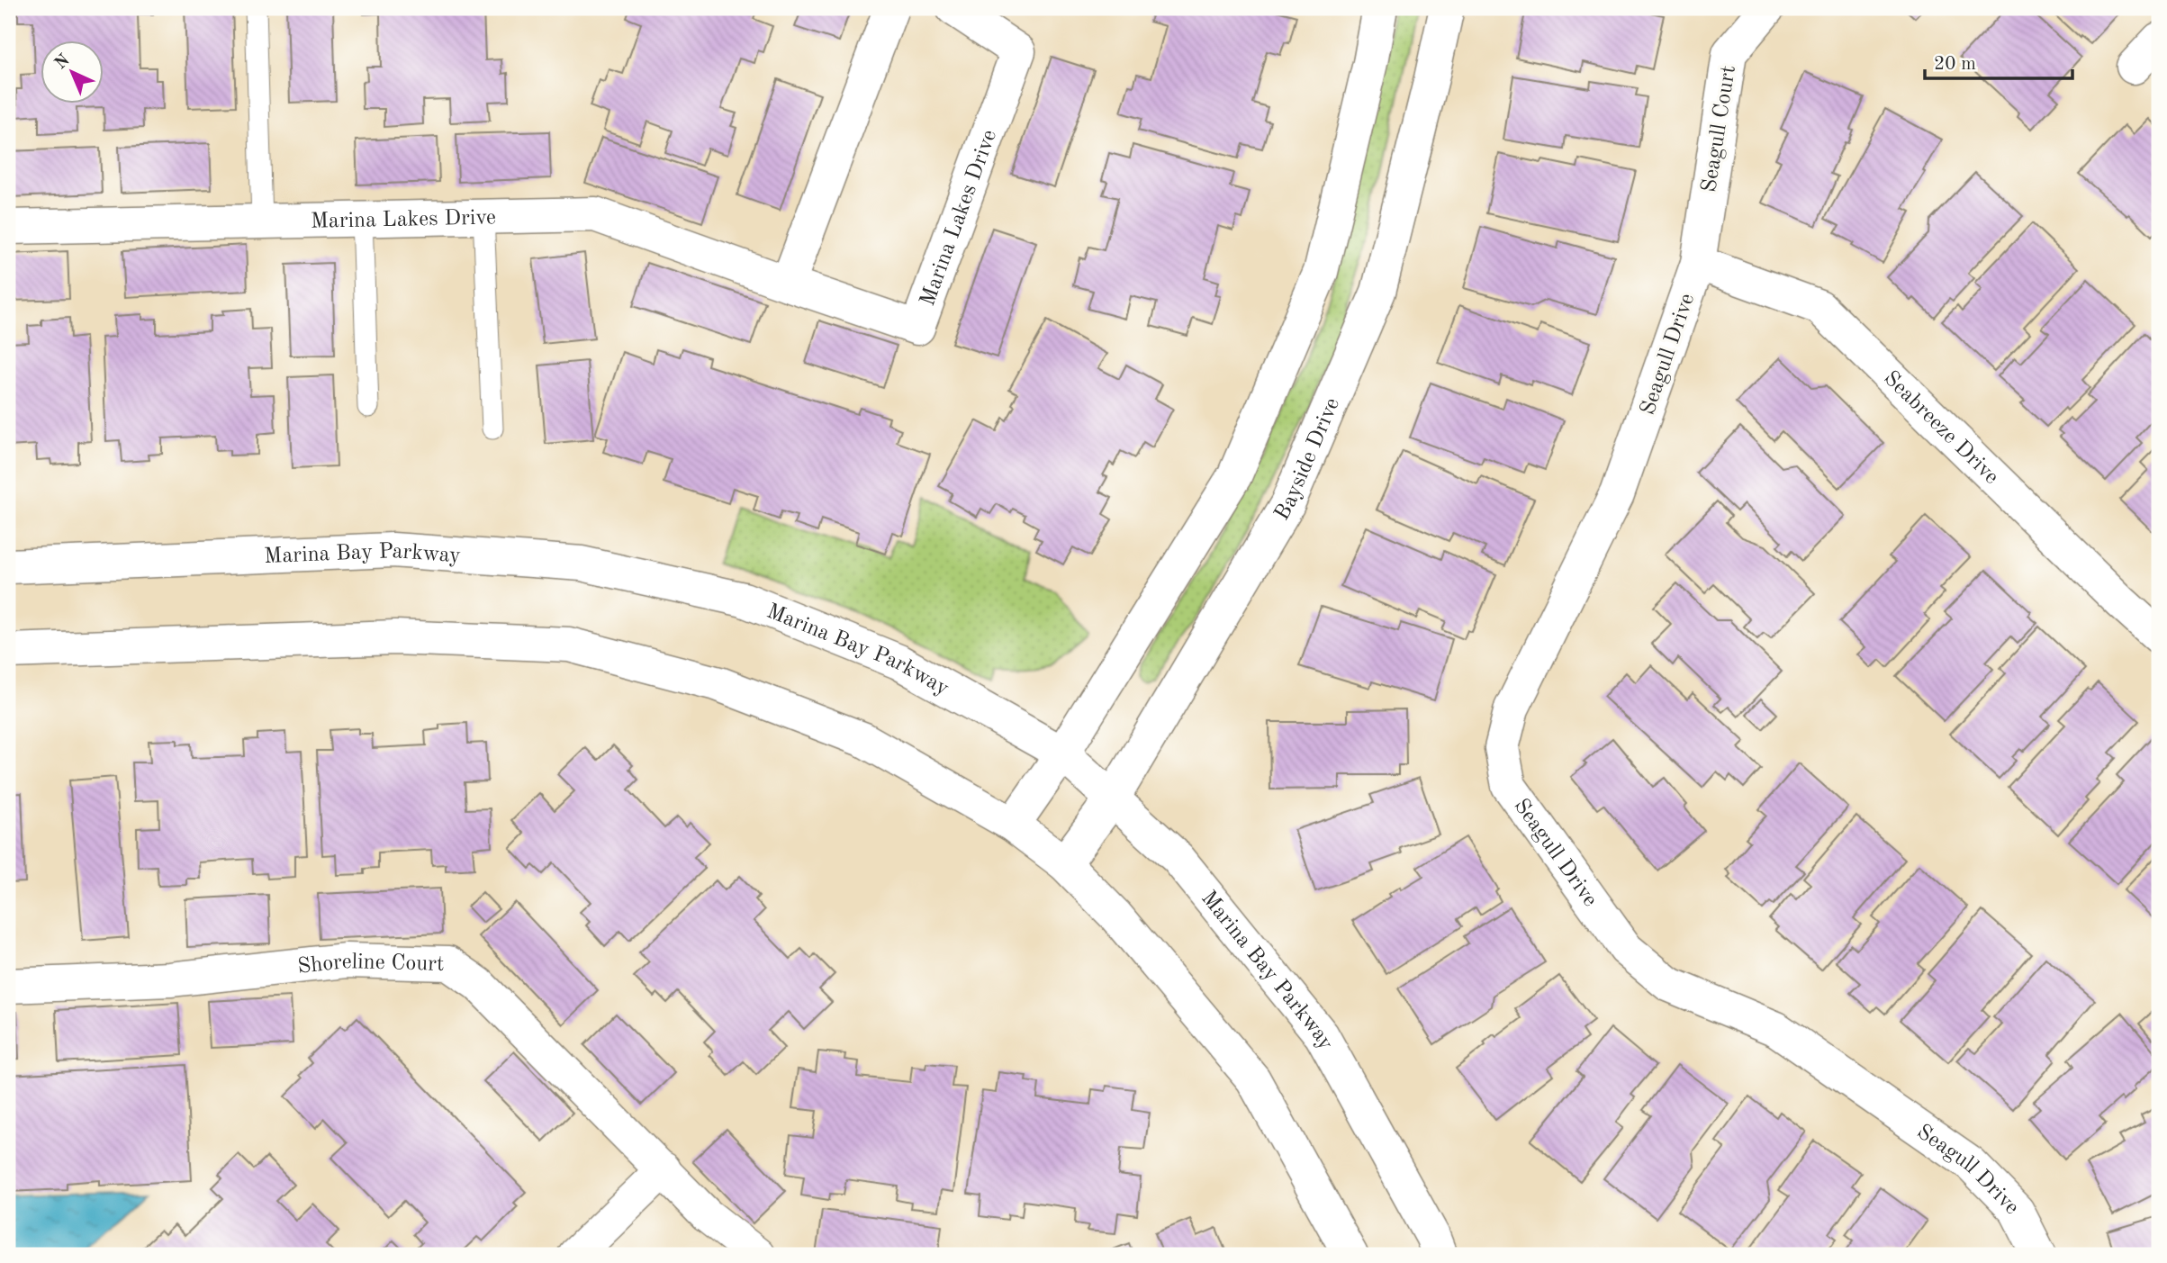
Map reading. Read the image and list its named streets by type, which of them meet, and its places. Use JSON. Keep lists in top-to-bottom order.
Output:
{
  "streets": {
    "street": [
      "Seagull Court",
      "Marina Lakes Drive",
      "Seagull Drive",
      "Seabreeze Drive",
      "Bayside Drive",
      "Marina Bay Parkway",
      "Shoreline Court"
    ]
  },
  "crossings": [
    ["Seagull Court", "Seagull Drive"],
    ["Seagull Court", "Seabreeze Drive"],
    ["Seagull Drive", "Seabreeze Drive"],
    ["Bayside Drive", "Marina Bay Parkway"]
  ],
  "scale_bar": "20 m",
  "north": "top left"
}
